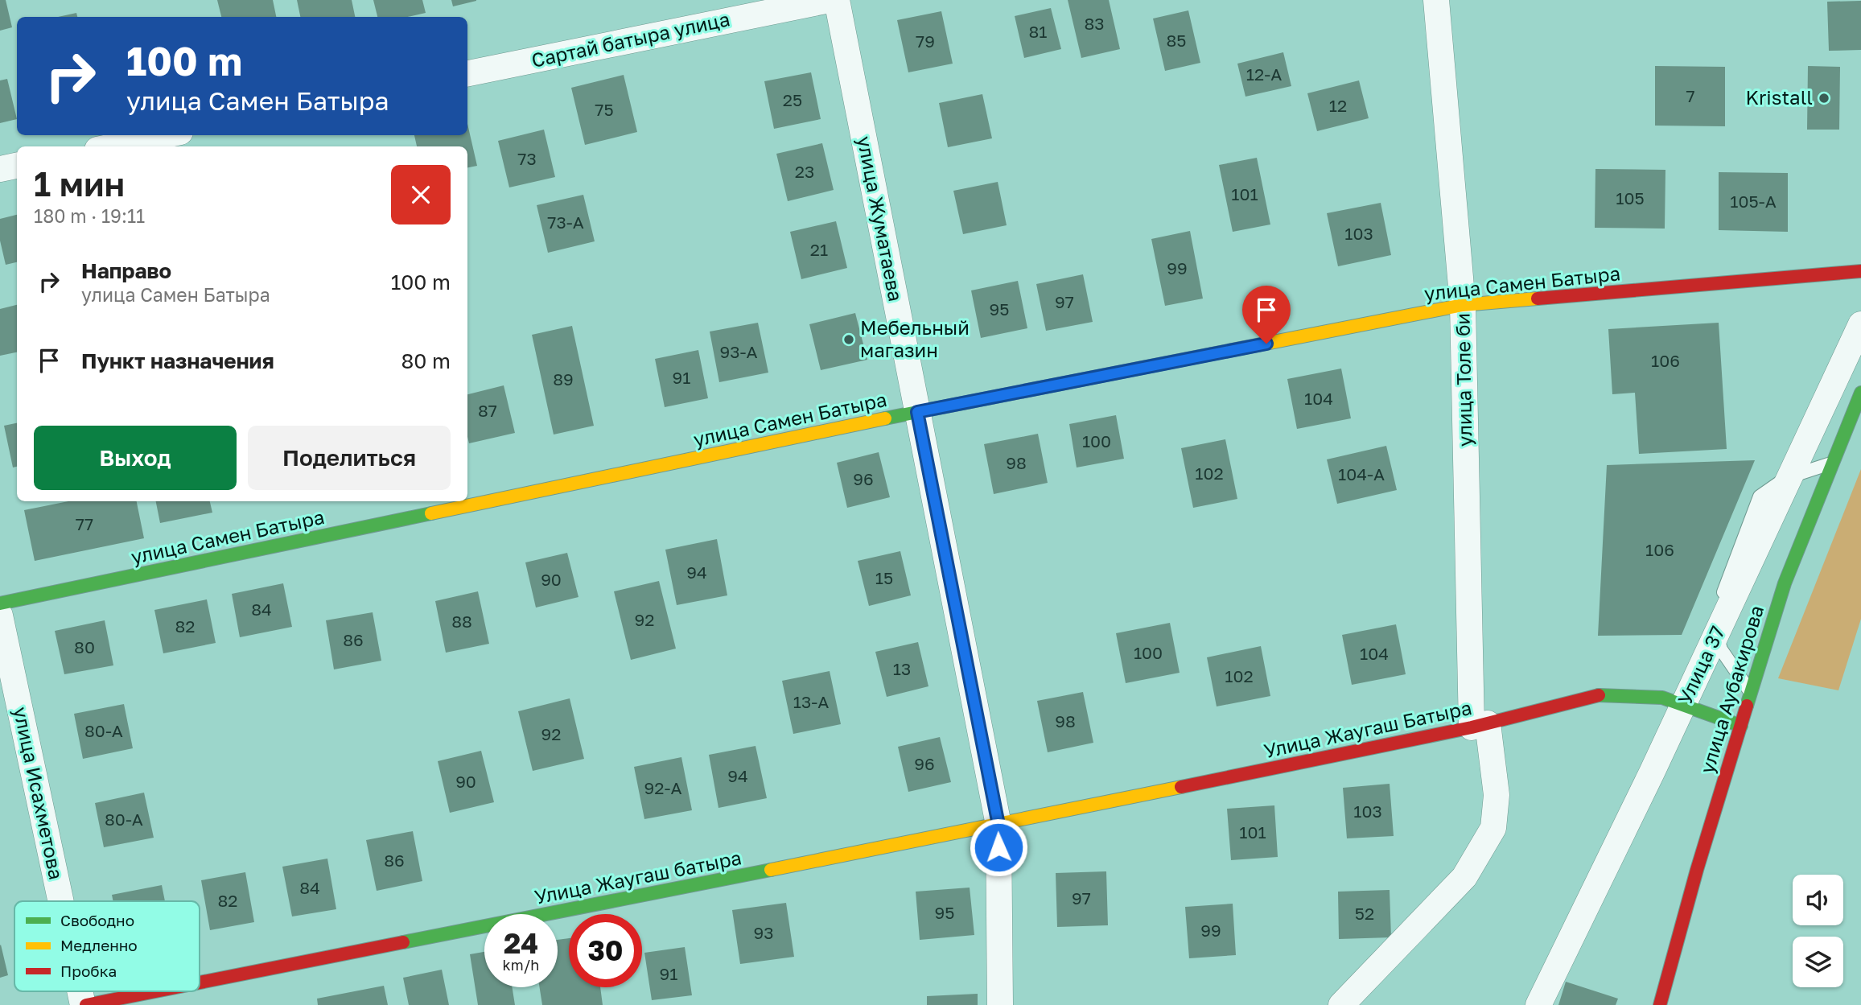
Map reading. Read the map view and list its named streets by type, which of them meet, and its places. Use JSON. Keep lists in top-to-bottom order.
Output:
{
  "streets": {
    "street": [
      "Сартай батыра улица",
      "улица Жуматаева",
      "улица Самен Батыра",
      "улица Толе би",
      "Улица 37",
      "улица Аубакирова",
      "Улица Жаугаш Батыра",
      "улица Исахметова",
      "Улица Жаугаш батыра"
    ]
  },
  "crossings": [
    ["улица Жуматаева", "улица Самен Батыра"],
    ["улица Жуматаева", "Улица Жаугаш Батыра"],
    ["улица Жуматаева", "Улица Жаугаш батыра"],
    ["улица Самен Батыра", "улица Толе би"],
    ["улица Толе би", "Улица Жаугаш Батыра"],
    ["улица Аубакирова", "Улица Жаугаш Батыра"],
    ["Улица Жаугаш Батыра", "Улица Жаугаш батыра"]
  ],
  "places": ["Kristall", "Мебельный магазин"],
  "house_numbers": [
    "83",
    "81",
    "85",
    "79",
    "12-А",
    "7",
    "25",
    "12",
    "75",
    "73",
    "23",
    "101",
    "105",
    "105-А",
    "73-А",
    "103",
    "21",
    "99",
    "97",
    "95",
    "93-А",
    "106",
    "91",
    "89",
    "104",
    "87",
    "100",
    "98",
    "102",
    "104-А",
    "96",
    "77",
    "106",
    "94",
    "15",
    "90",
    "84",
    "92",
    "88",
    "82",
    "86",
    "80",
    "100",
    "104",
    "13",
    "102",
    "13-А",
    "98",
    "80-А",
    "92",
    "96",
    "94",
    "90",
    "92-А",
    "103",
    "80-А",
    "101",
    "86",
    "84",
    "97",
    "82",
    "95",
    "52",
    "99",
    "93",
    "91"
  ],
  "legend": ["Свободно", "Медленно", "Пробка"],
  "page": {
    "turn": ["100 m", "улица Самен Батыра"],
    "heading": ["1 мин", "180 m · 19:11"],
    "list": [
      {
        "name": "Направо",
        "note": "улица Самен Батыра",
        "value": "100 m"
      },
      {
        "name": "Пункт назначения",
        "value": "80 m"
      }
    ],
    "buttons": ["Выход", "Поделиться"],
    "speed": "24 km/h",
    "limit": "30"
  }
}
